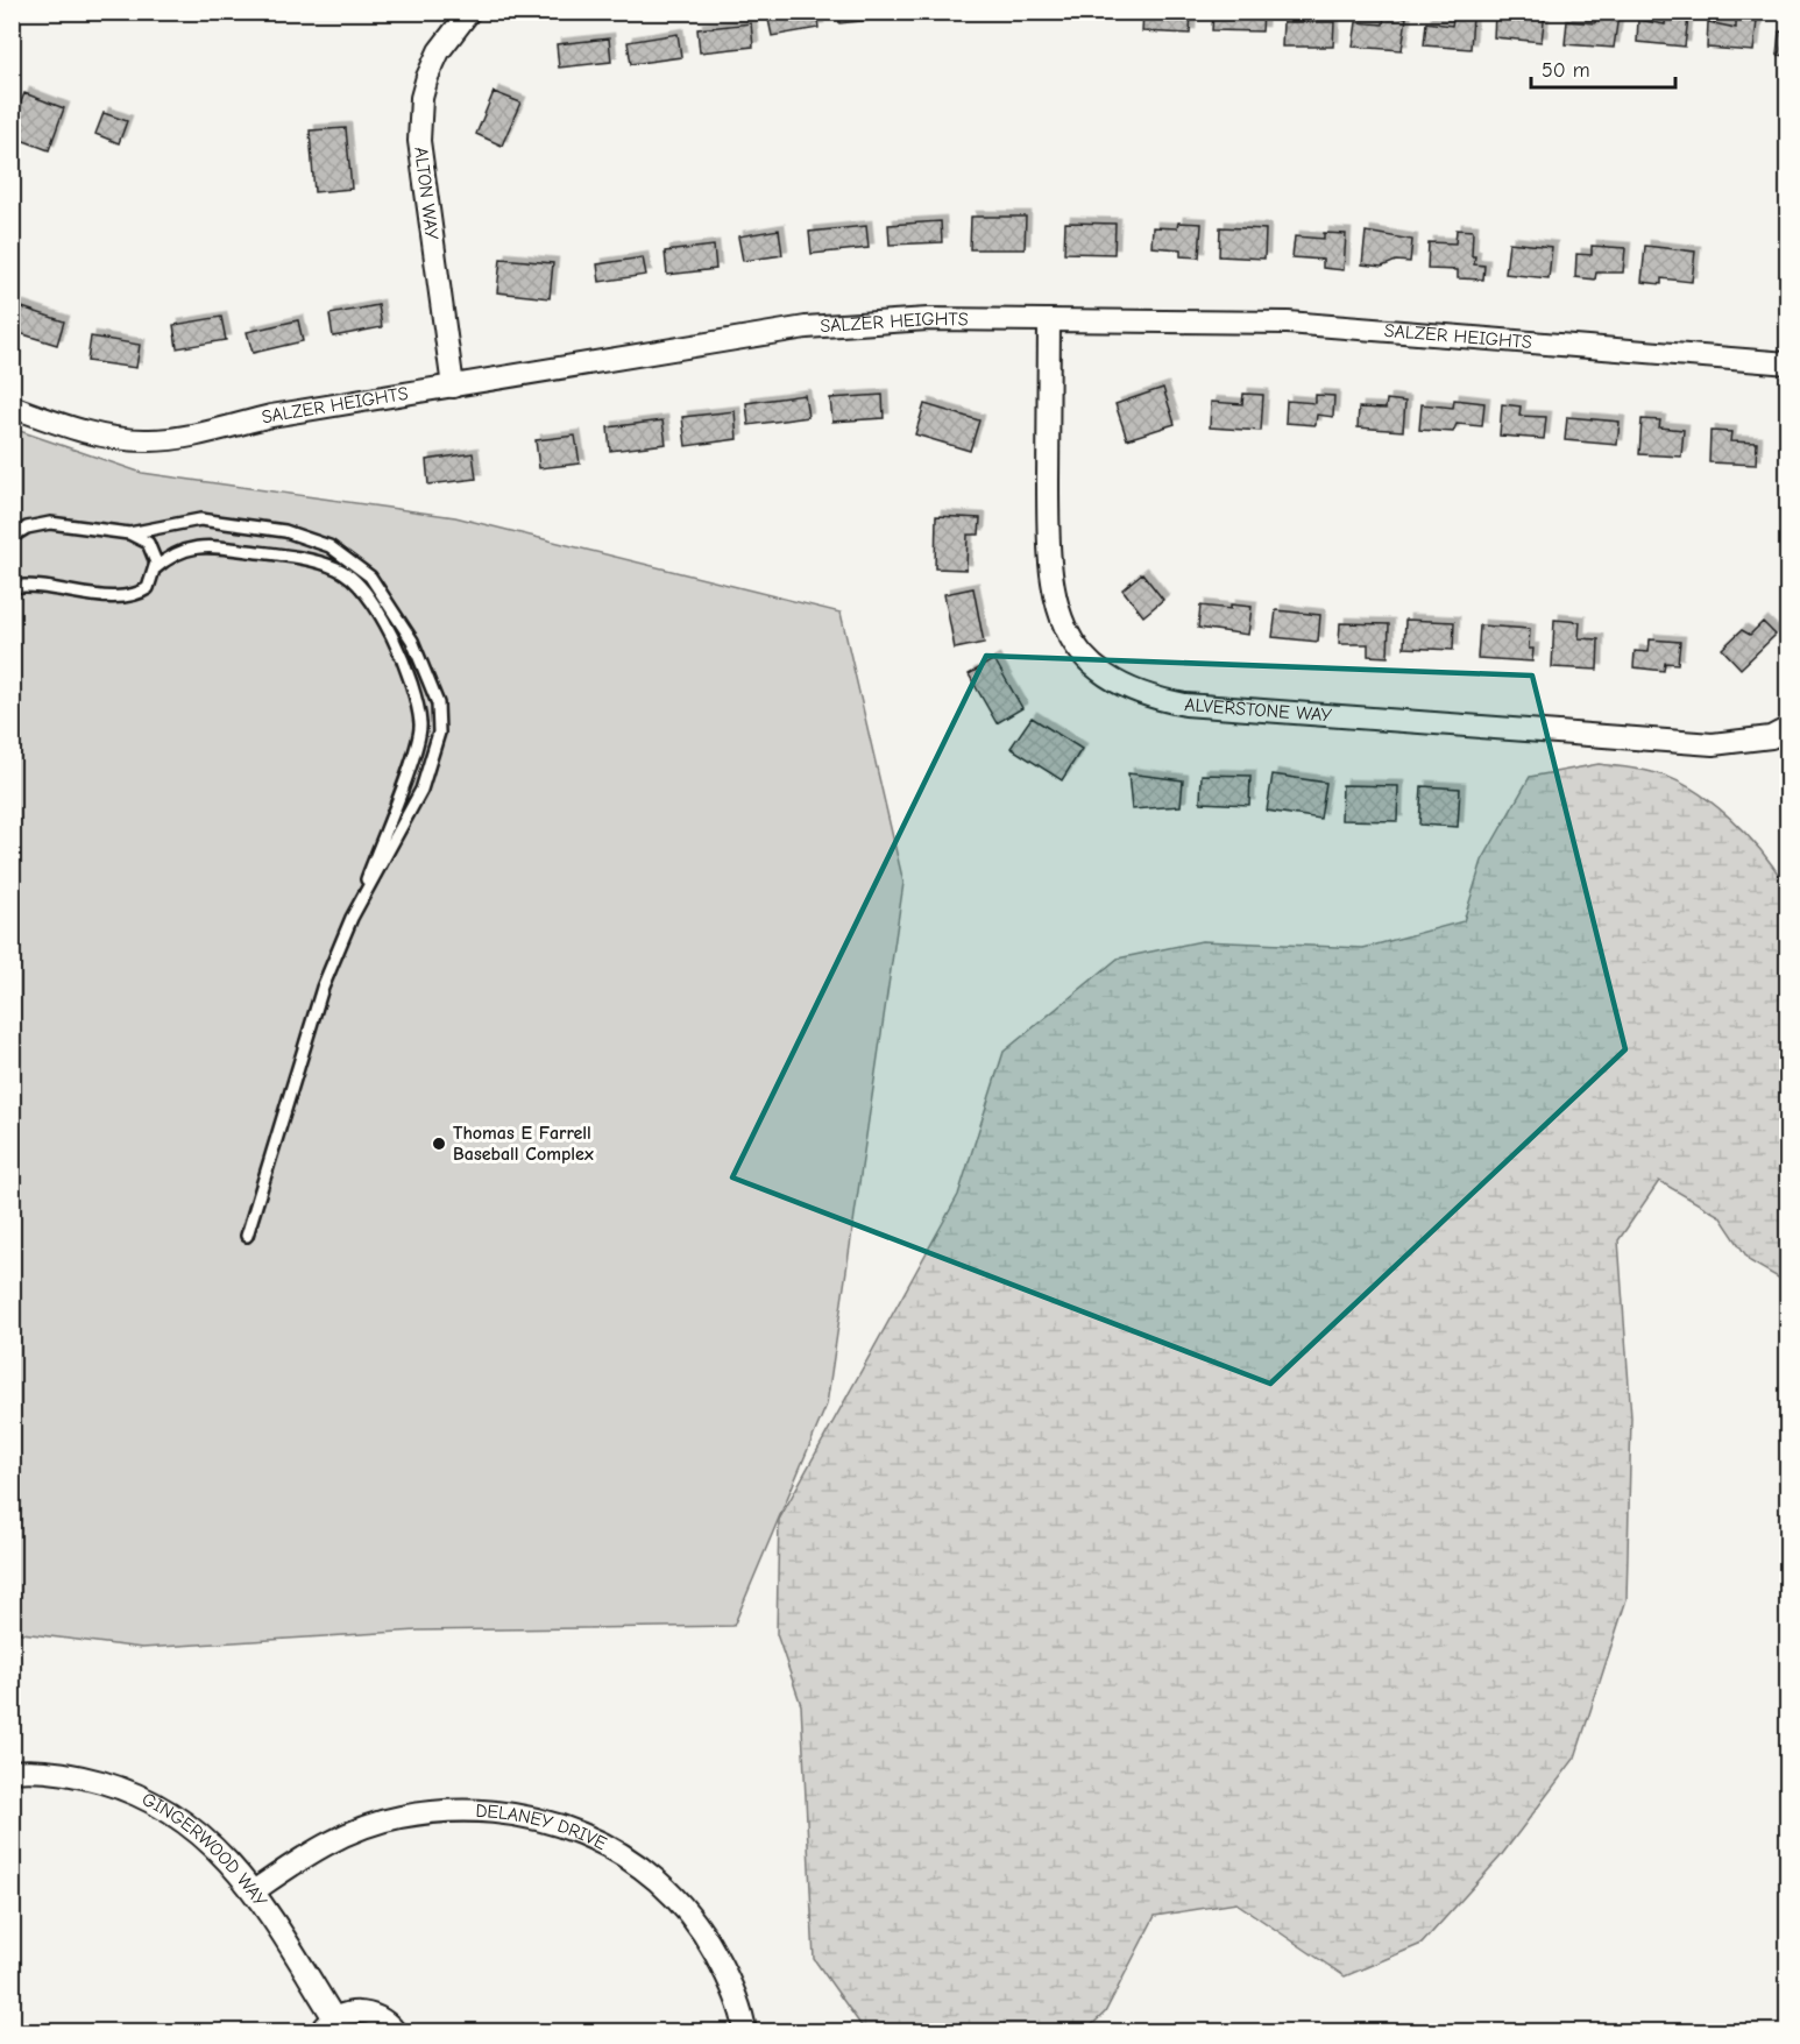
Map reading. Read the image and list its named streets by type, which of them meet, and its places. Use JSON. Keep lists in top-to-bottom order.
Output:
{
  "streets": {
    "street": [
      "ALTON WAY",
      "SALZER HEIGHTS",
      "ALVERSTONE WAY",
      "DELANEY DRIVE",
      "GINGERWOOD WAY"
    ]
  },
  "crossings": [
    ["ALTON WAY", "SALZER HEIGHTS"],
    ["SALZER HEIGHTS", "ALVERSTONE WAY"],
    ["DELANEY DRIVE", "GINGERWOOD WAY"]
  ],
  "places": ["Thomas E Farrell Baseball Complex"],
  "scale_bar": "50 m"
}
